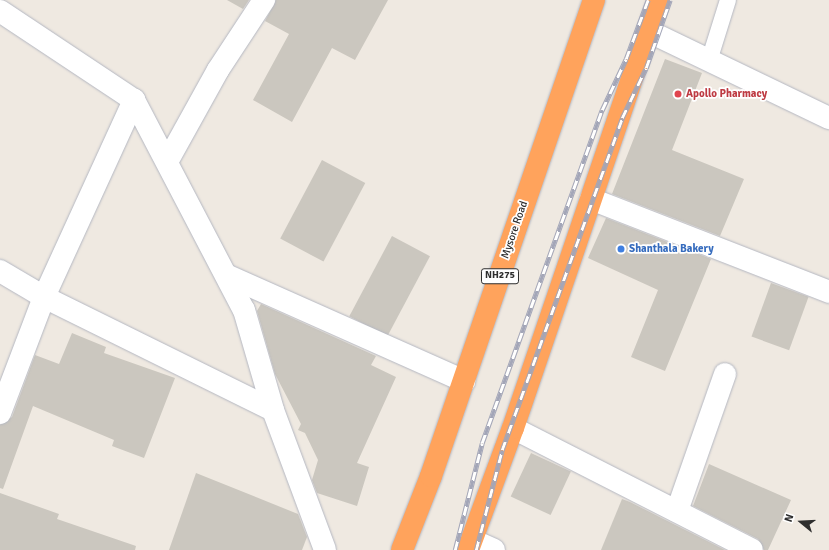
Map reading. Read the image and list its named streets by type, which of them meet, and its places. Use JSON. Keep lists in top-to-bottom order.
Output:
{
  "streets": {
    "highway": ["Mysore Road", "NH275"]
  },
  "places": ["Apollo Pharmacy", "Shanthala Bakery"],
  "north": "left"
}
